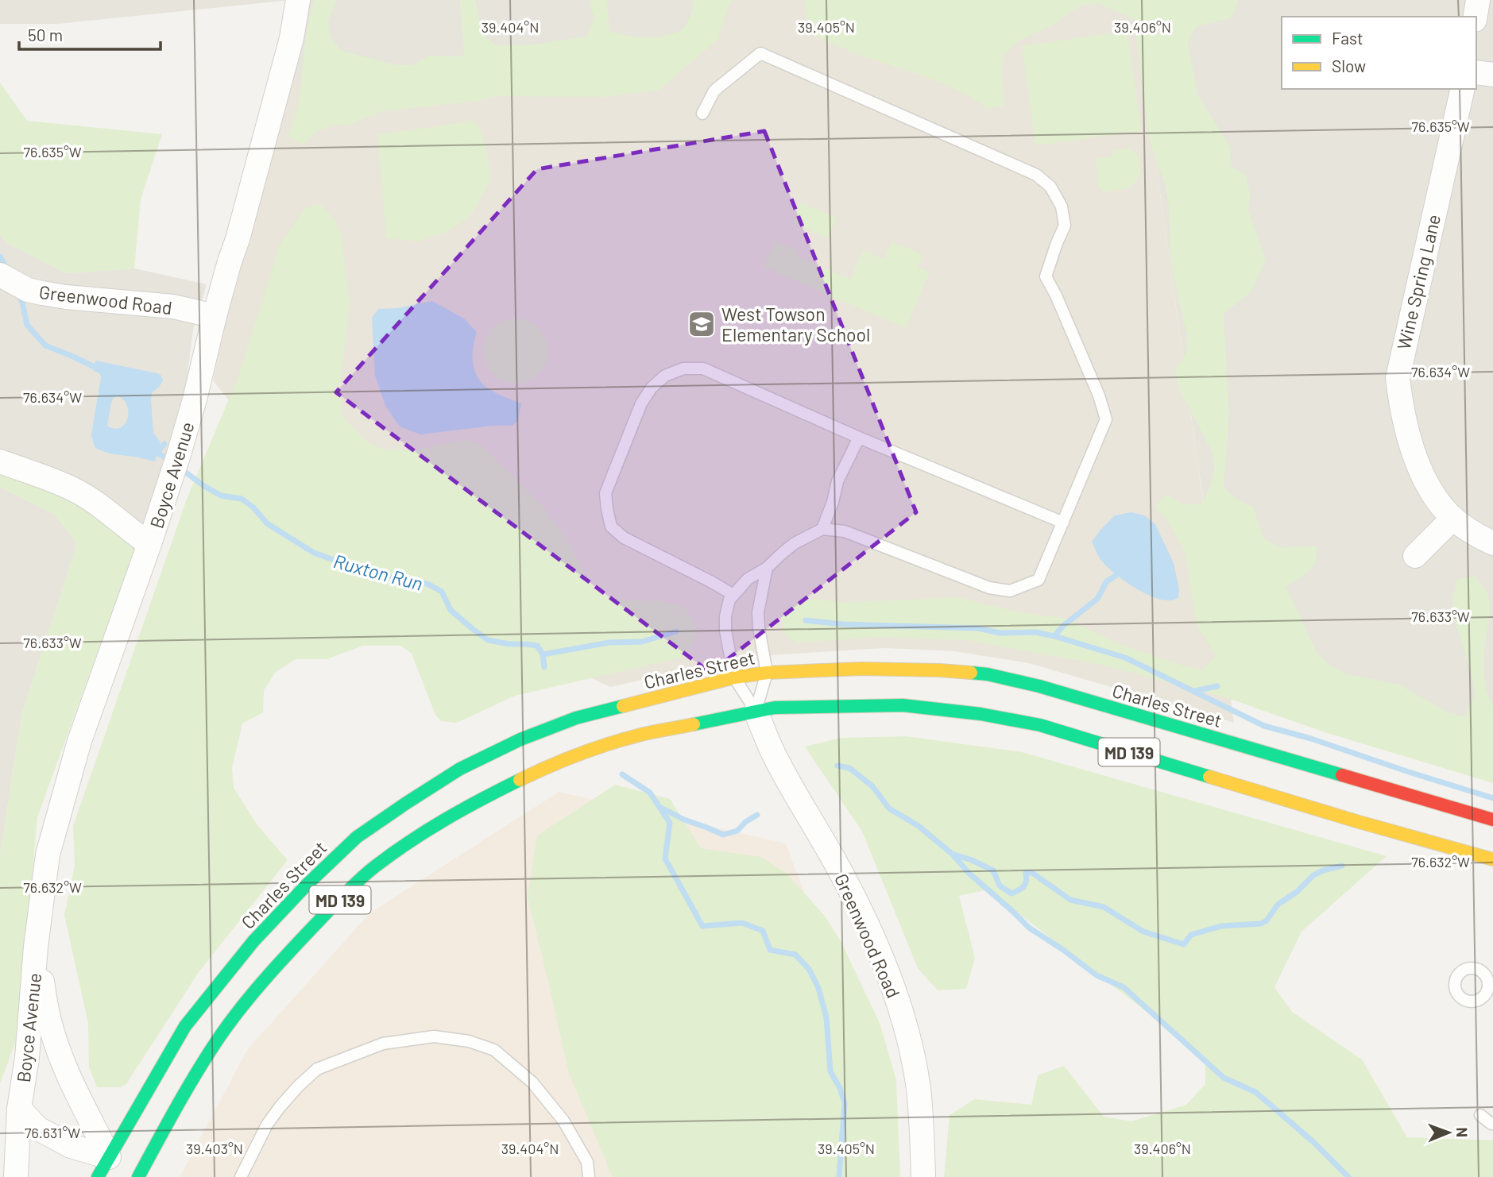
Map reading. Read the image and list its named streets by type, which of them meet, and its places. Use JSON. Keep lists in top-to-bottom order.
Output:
{
  "streets": {
    "main road": ["Charles Street", "MD 139"],
    "street": ["Wine Spring Lane", "Greenwood Road", "Boyce Avenue"]
  },
  "crossings": [
    ["Greenwood Road", "Boyce Avenue"],
    ["Greenwood Road", "MD 139"],
    ["Boyce Avenue", "Charles Street"]
  ],
  "water": ["Ruxton Run"],
  "places": {
    "school or university": ["West Towson Elementary School"]
  },
  "legend": ["Fast", "Slow"],
  "scale_bar": "50 m",
  "north": "right",
  "coordinates": [
    "39.404°N",
    "39.405°N",
    "39.406°N",
    "76.635°W",
    "76.634°W",
    "76.633°W",
    "76.632°W",
    "76.631°W",
    "39.403°N"
  ]
}
